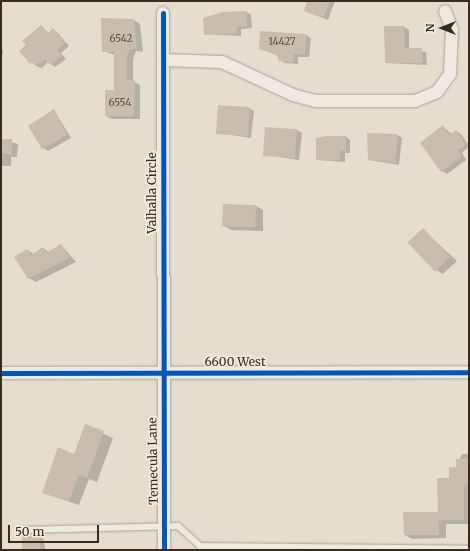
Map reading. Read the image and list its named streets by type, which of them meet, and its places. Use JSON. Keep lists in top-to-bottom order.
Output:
{
  "streets": {
    "street": ["Valhalla Circle", "6600 West", "Temecula Lane"]
  },
  "crossings": [
    ["Valhalla Circle", "6600 West"],
    ["Valhalla Circle", "Temecula Lane"],
    ["6600 West", "Temecula Lane"]
  ],
  "house_numbers": ["6542", "14427", "6554"],
  "scale_bar": "50 m",
  "north": "left"
}
